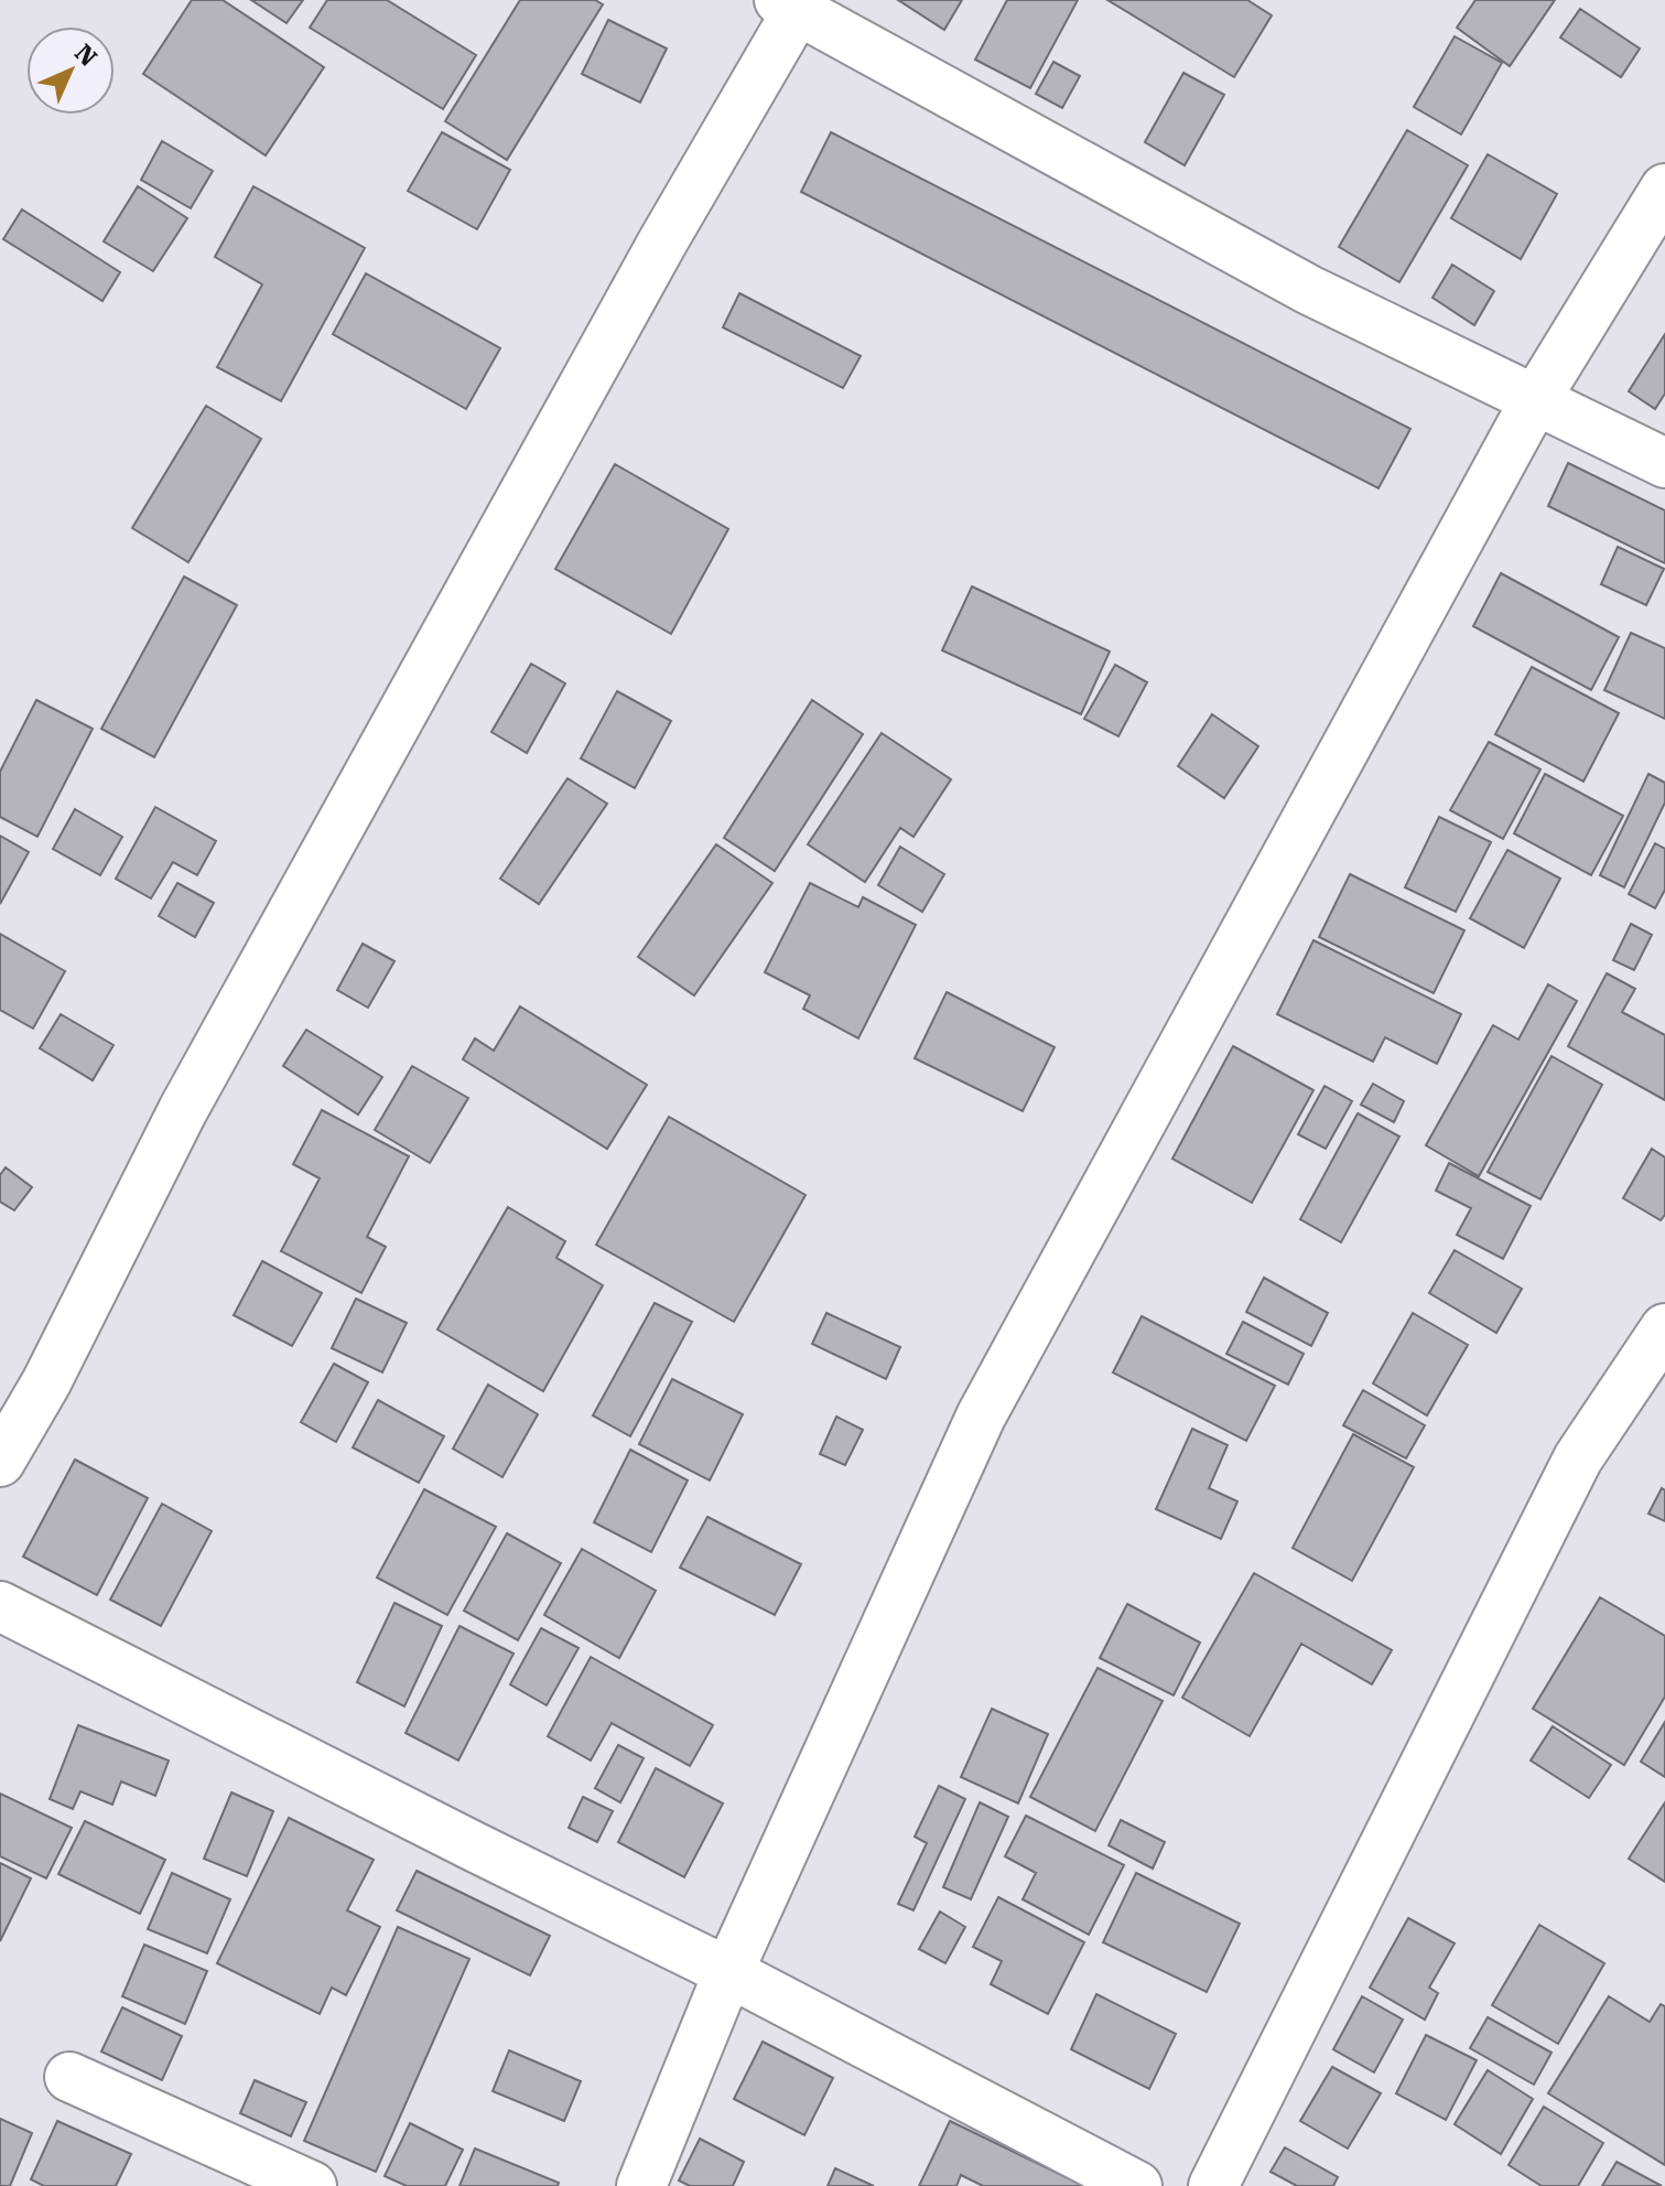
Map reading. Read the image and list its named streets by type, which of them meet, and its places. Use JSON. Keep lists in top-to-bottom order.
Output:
{
  "north": "top right"
}
